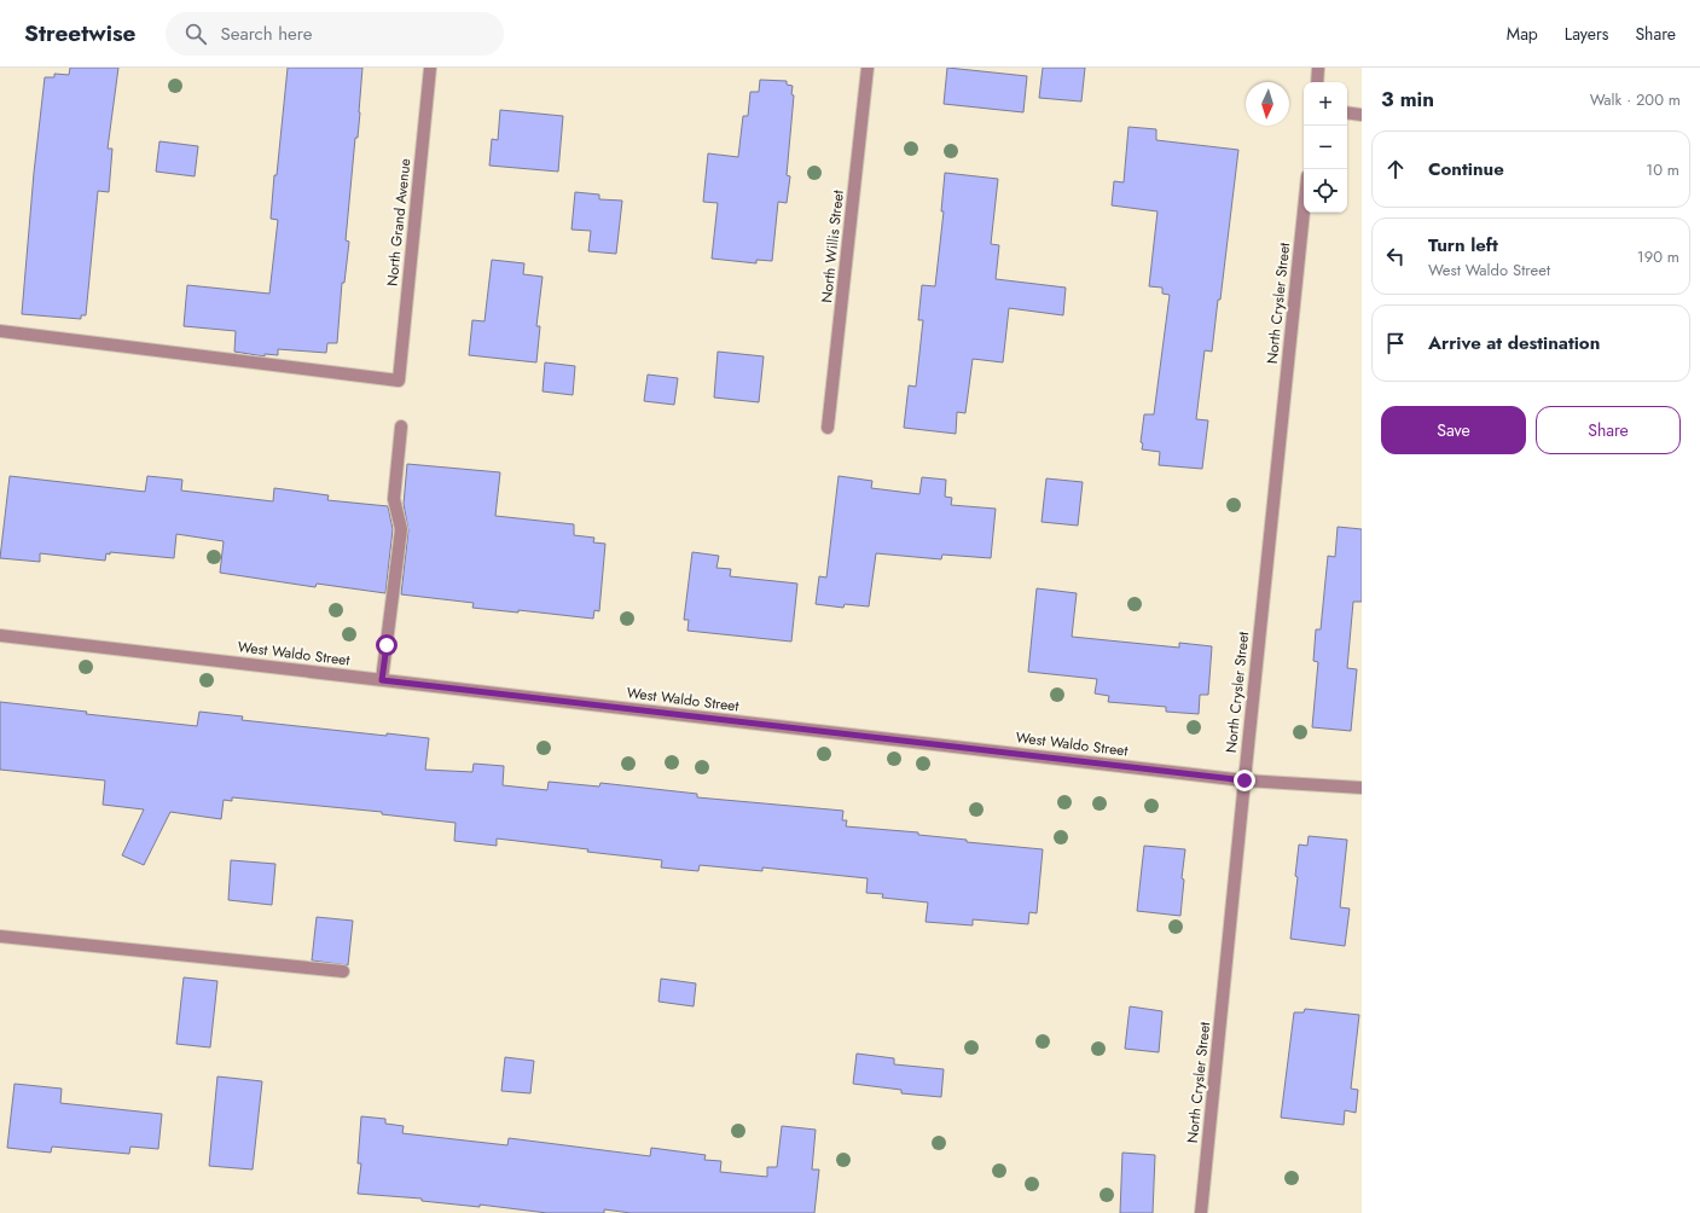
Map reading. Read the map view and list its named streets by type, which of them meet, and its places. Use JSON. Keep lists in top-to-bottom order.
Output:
{
  "streets": {
    "street": [
      "North Grand Avenue",
      "North Willis Street",
      "North Crysler Street",
      "West Waldo Street"
    ]
  },
  "crossings": [
    ["North Crysler Street", "West Waldo Street"]
  ],
  "north": "bottom",
  "page": {
    "header": "Streetwise",
    "search": "Search here",
    "nav": ["Map", "Layers", "Share"],
    "heading": ["3 min", "Walk · 200 m"],
    "map_buttons": ["+", "−"],
    "list": [
      ["Continue", "10 m"],
      ["Turn left", "West Waldo Street", "190 m"],
      "Arrive at destination"
    ],
    "buttons": ["Save", "Share"]
  }
}
